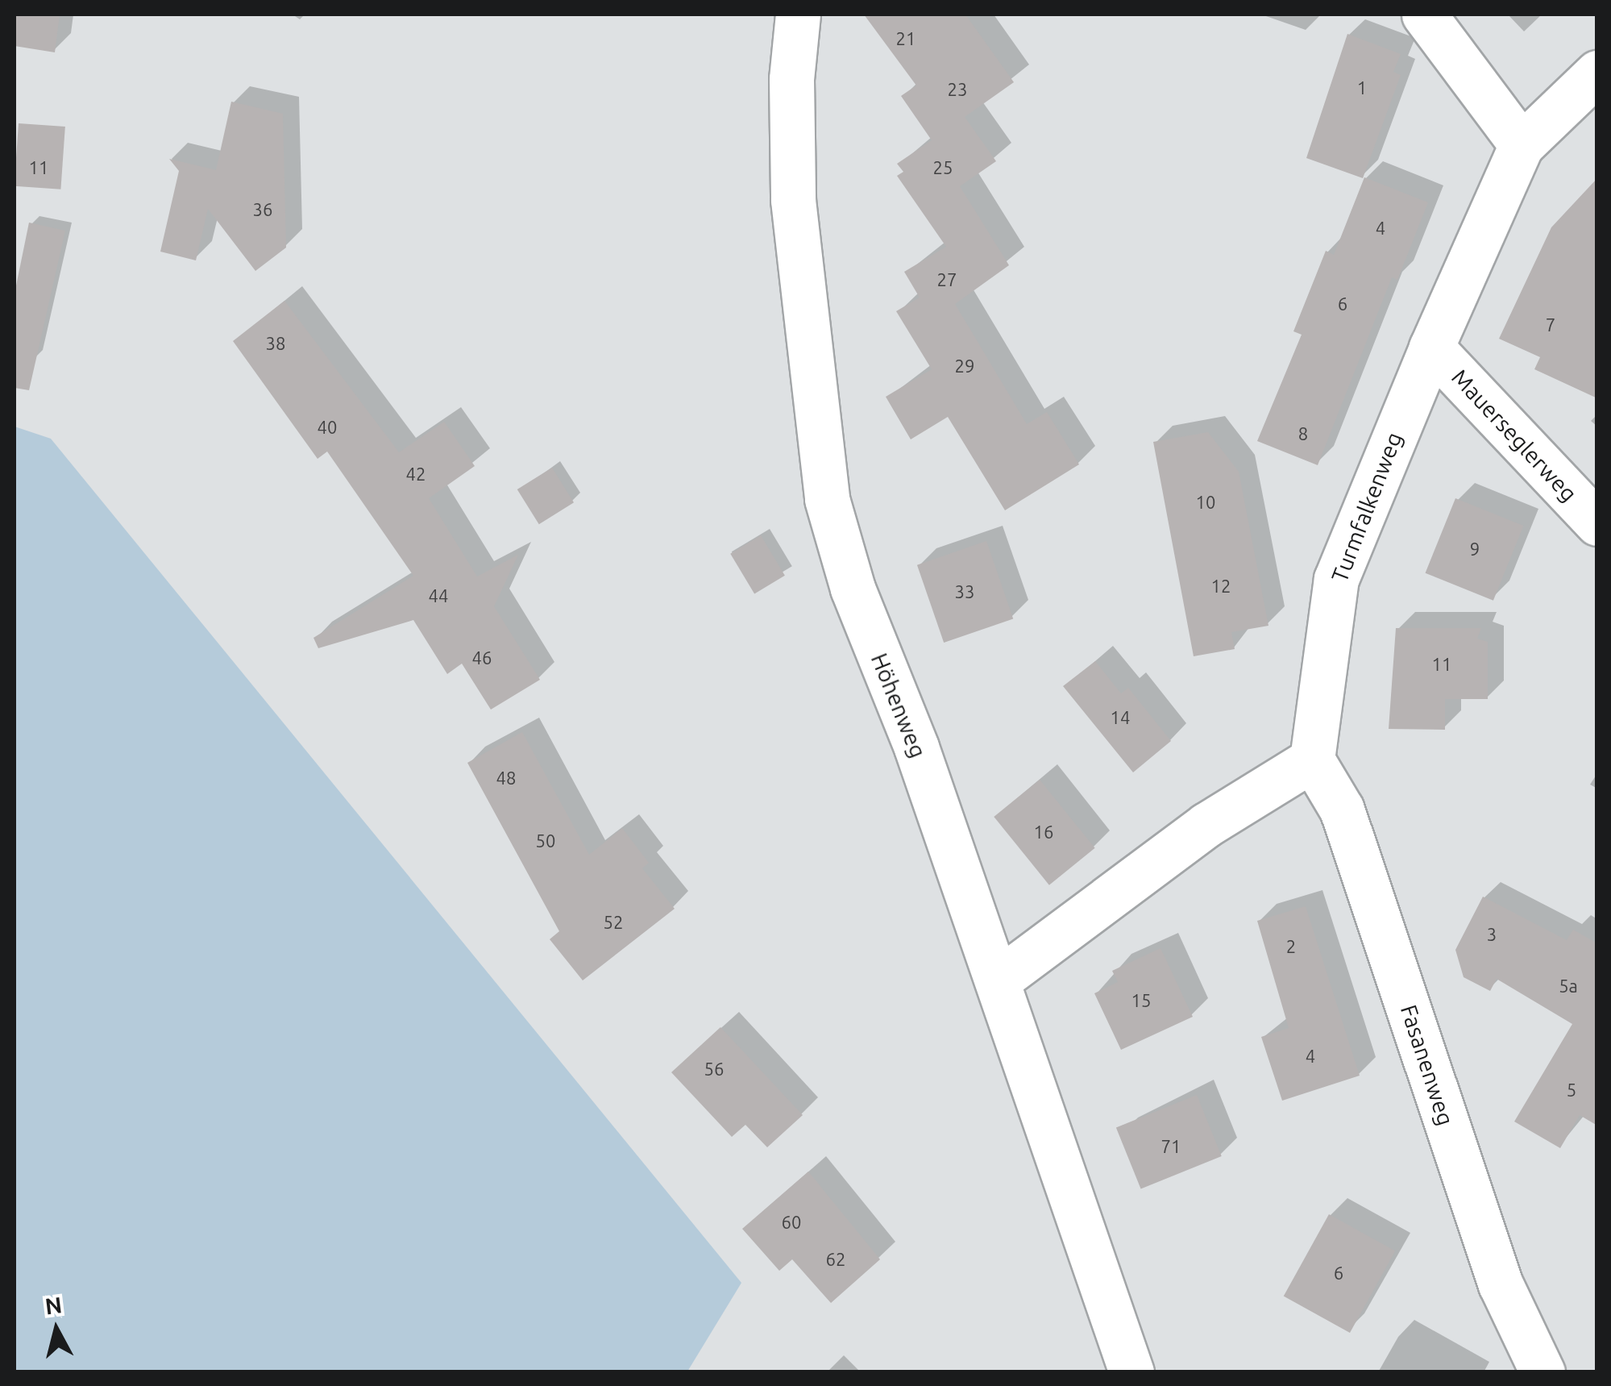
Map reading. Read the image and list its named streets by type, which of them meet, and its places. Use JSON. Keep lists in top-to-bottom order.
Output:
{
  "streets": {
    "street": [
      "Mauerseglerweg",
      "Turmfalkenweg",
      "Höhenweg",
      "Fasanenweg"
    ]
  },
  "crossings": [
    ["Mauerseglerweg", "Turmfalkenweg"],
    ["Turmfalkenweg", "Fasanenweg"]
  ],
  "house_numbers": [
    "21",
    "1",
    "23",
    "11",
    "25",
    "36",
    "4",
    "27",
    "6",
    "7",
    "38",
    "29",
    "40",
    "8",
    "42",
    "10",
    "9",
    "12",
    "33",
    "44",
    "46",
    "11",
    "14",
    "48",
    "16",
    "50",
    "52",
    "3",
    "2",
    "5a",
    "15",
    "4",
    "56",
    "5",
    "71",
    "60",
    "62",
    "6"
  ],
  "north": "top"
}
